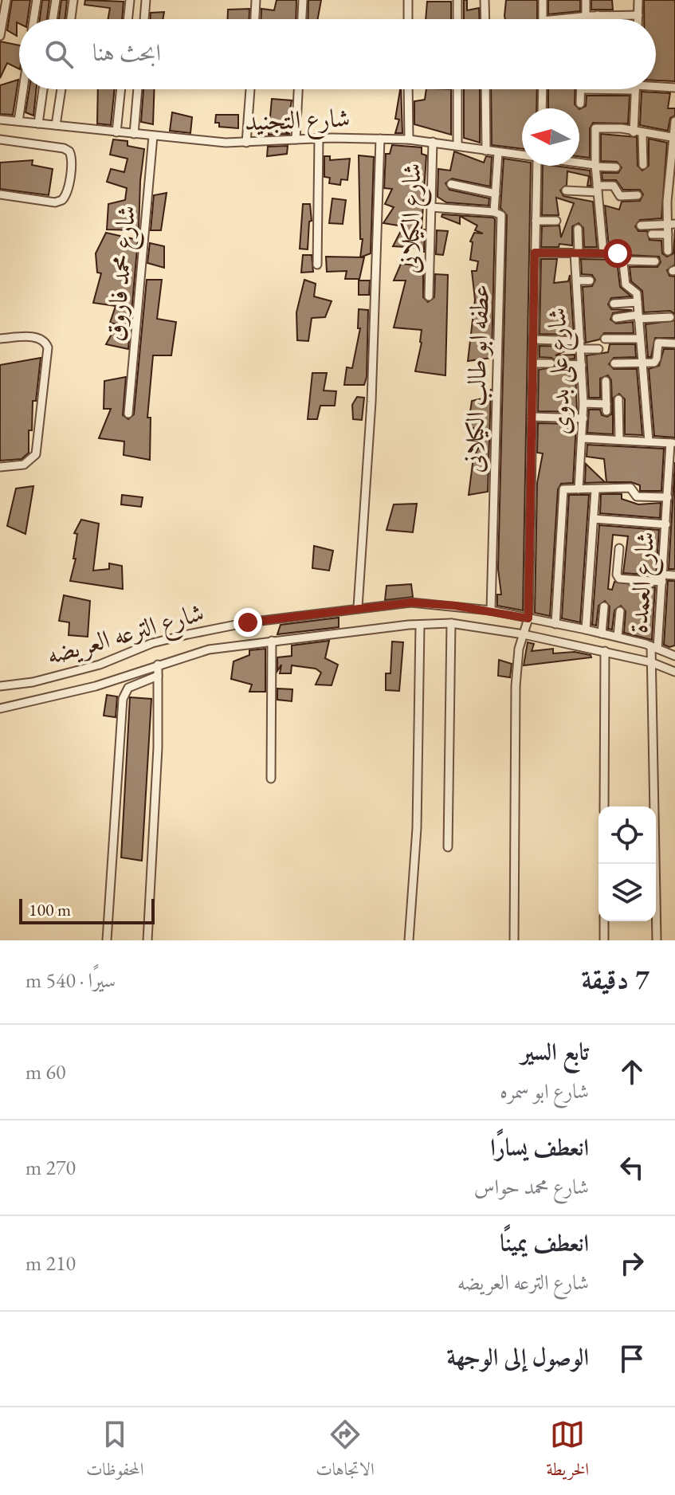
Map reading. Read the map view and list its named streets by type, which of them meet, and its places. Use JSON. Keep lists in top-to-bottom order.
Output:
{
  "streets": {
    "street": [
      "شارع التجنيد",
      "شارع الكيلانى",
      "شارع محمد فاروق",
      "شارع على بدوى",
      "عطفه ابو طالب الكيلانى",
      "شارع العمدة",
      "شارع الترعه العريضه"
    ]
  },
  "crossings": [
    ["شارع التجنيد", "شارع الكيلانى"],
    ["شارع التجنيد", "شارع محمد فاروق"],
    ["شارع التجنيد", "عطفه ابو طالب الكيلانى"],
    ["عطفه ابو طالب الكيلانى", "شارع الترعه العريضه"],
    ["شارع العمدة", "شارع الترعه العريضه"]
  ],
  "scale_bar": "100 m",
  "north": "left",
  "page": {
    "search": "ابحث هنا",
    "scale": "100 m",
    "heading": ["7 دقيقة", "سيرًا · 540 m"],
    "list": [
      ["تابع السير", "شارع ابو سمره", "60 m"],
      ["انعطف يسارًا", "شارع محمد حواس", "270 m"],
      ["انعطف يمينًا", "شارع الترعه العريضه", "210 m"],
      "الوصول إلى الوجهة"
    ],
    "nav": ["الخريطة", "الاتجاهات", "المحفوظات"]
  }
}
